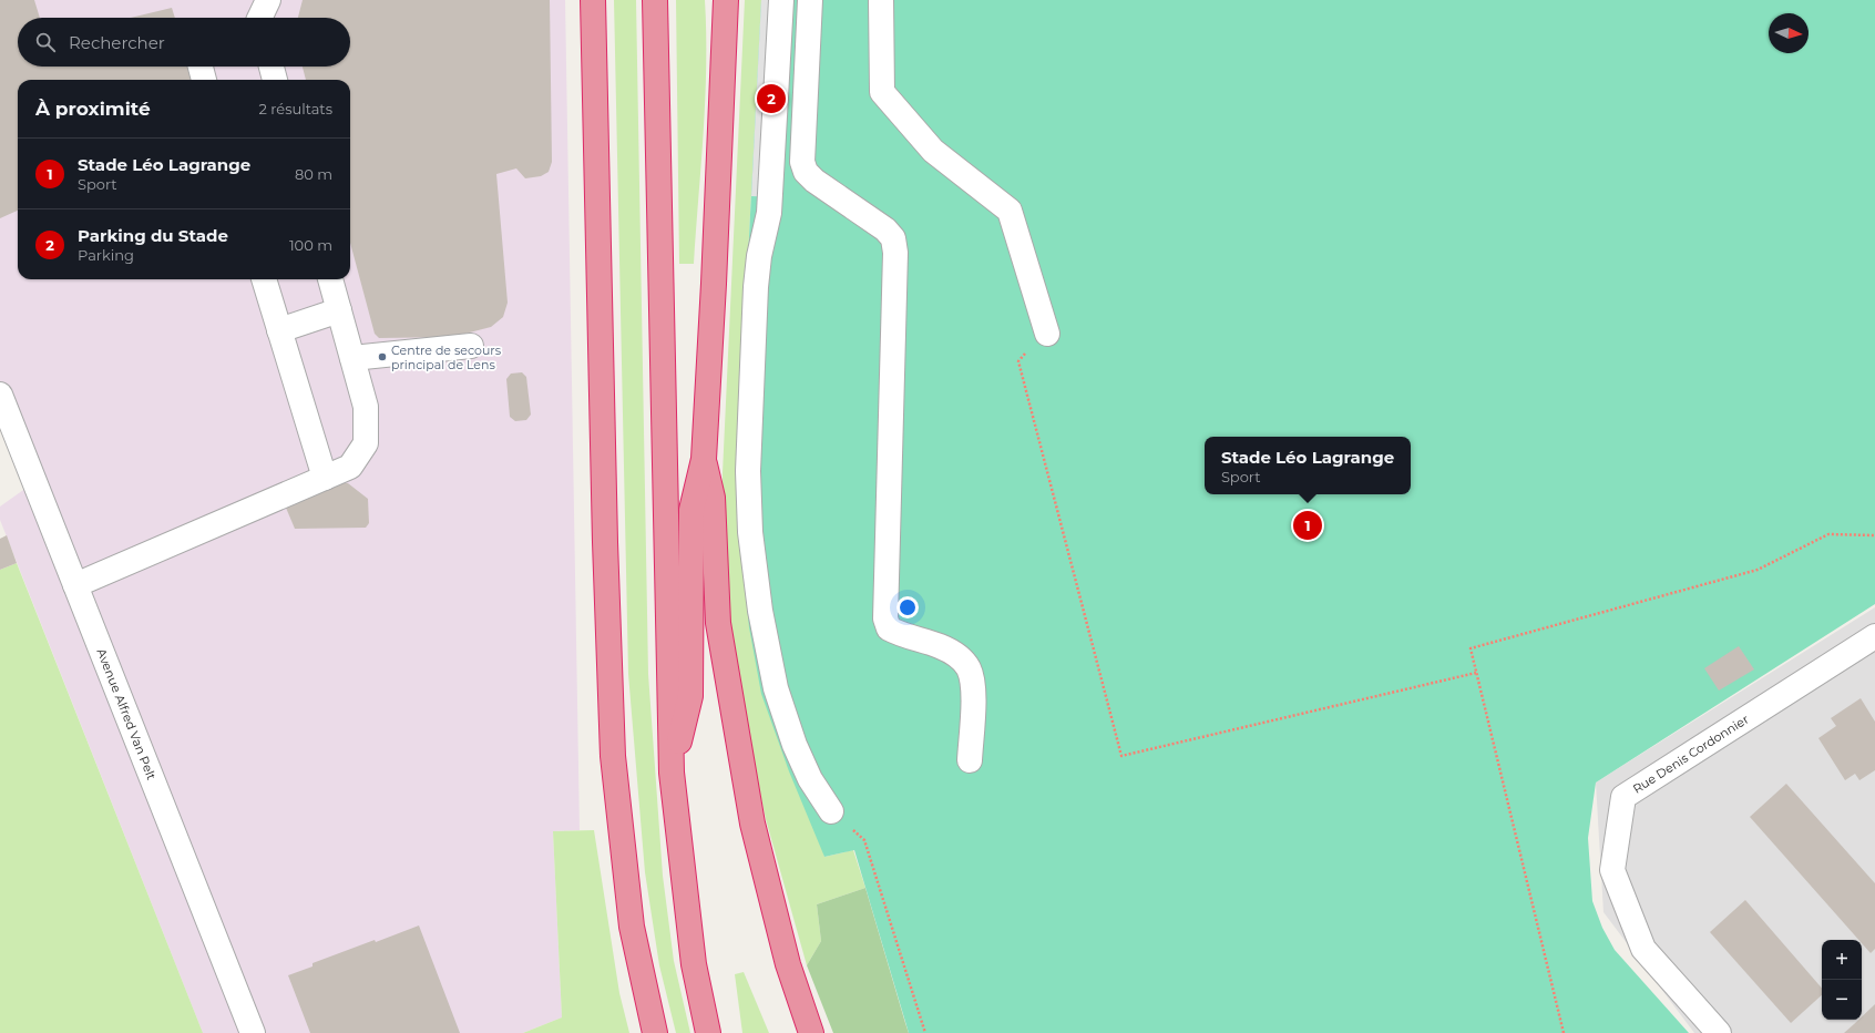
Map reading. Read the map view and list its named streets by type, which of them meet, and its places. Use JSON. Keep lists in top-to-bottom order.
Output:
{
  "streets": {
    "street": ["Avenue Alfred Van Pelt", "Rue Denis Cordonnier"]
  },
  "places": ["Centre de secours principal de Lens"],
  "north": "right",
  "page": {
    "search": "Rechercher",
    "heading": ["À proximité", "2 résultats"],
    "pins": ["2", "1"],
    "list": [
      {
        "mark": "1",
        "name": "Stade Léo Lagrange",
        "note": "Sport",
        "value": "80 m"
      },
      {
        "mark": "2",
        "name": "Parking du Stade",
        "note": "Parking",
        "value": "100 m"
      }
    ],
    "popup": ["Stade Léo Lagrange", "Sport"],
    "map_buttons": ["+", "−"]
  }
}
